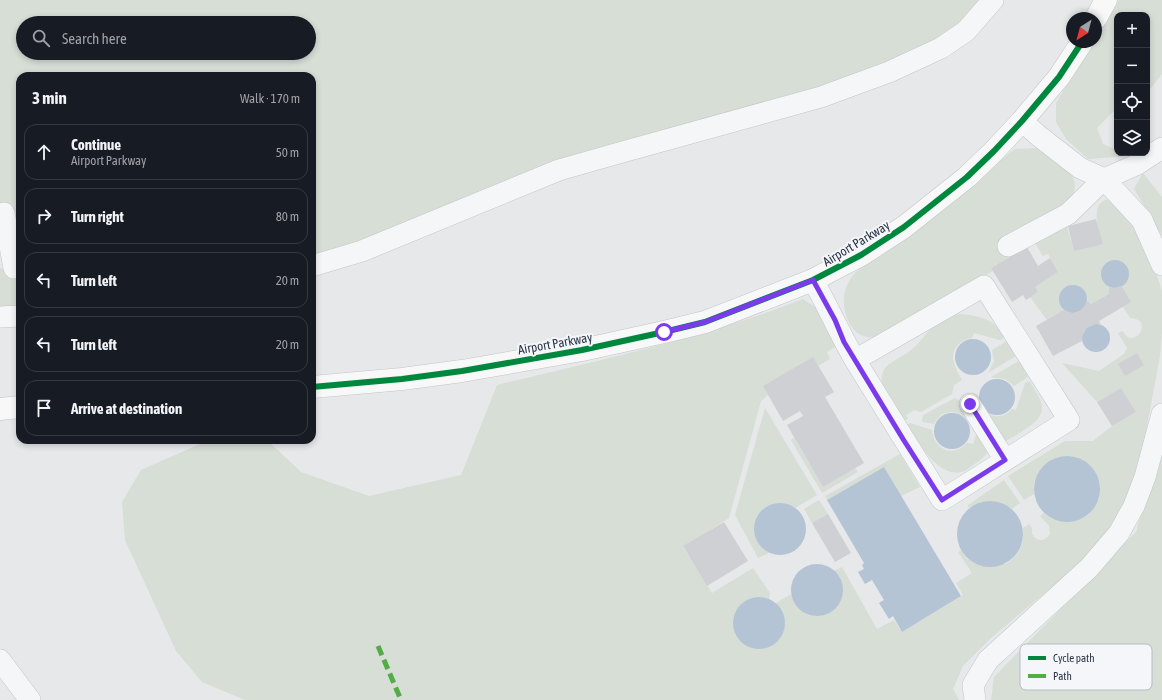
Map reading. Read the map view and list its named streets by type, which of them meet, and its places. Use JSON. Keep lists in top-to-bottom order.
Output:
{
  "streets": {
    "main road": ["Airport Parkway"]
  },
  "legend": ["Cycle path", "Path"],
  "north": "bottom left",
  "page": {
    "map_buttons": ["+", "−"],
    "search": "Search here",
    "heading": ["3 min", "Walk · 170 m"],
    "list": [
      ["Continue", "Airport Parkway", "50 m"],
      ["Turn right", "80 m"],
      ["Turn left", "20 m"],
      ["Turn left", "20 m"],
      "Arrive at destination"
    ]
  }
}
